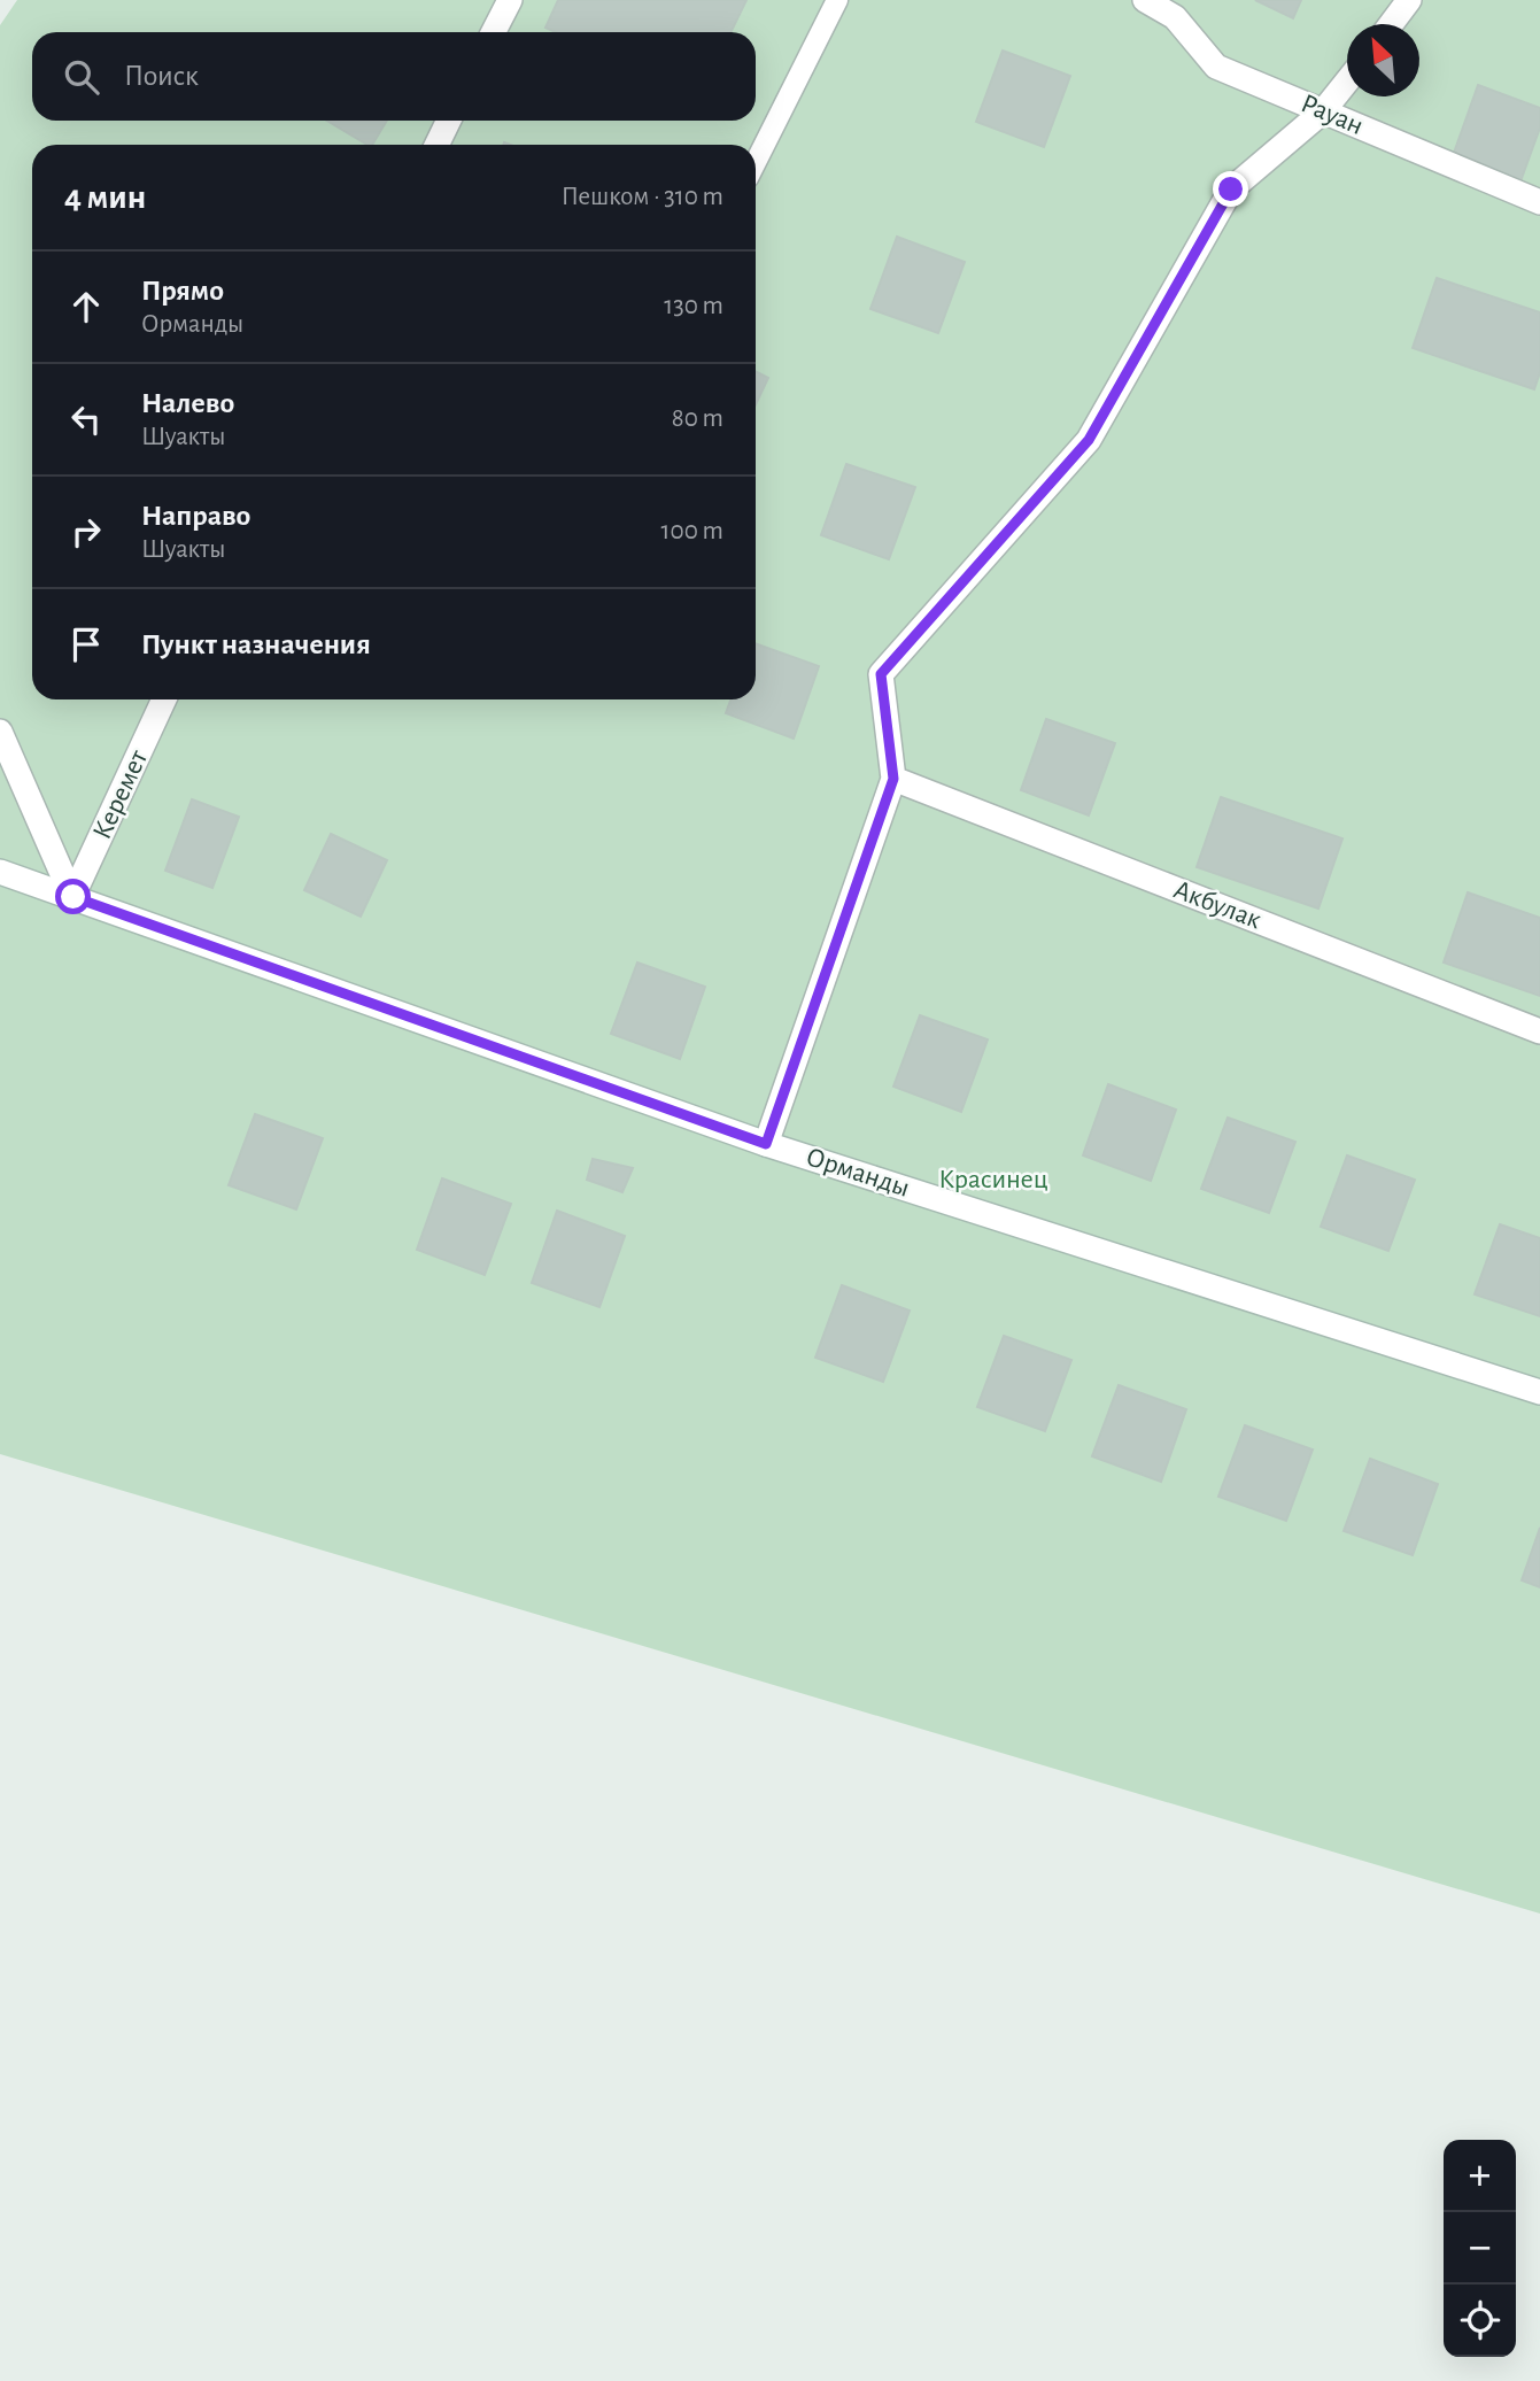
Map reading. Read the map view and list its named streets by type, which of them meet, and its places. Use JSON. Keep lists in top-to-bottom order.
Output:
{
  "streets": {
    "street": [
      "Рауан",
      "Керемет",
      "Акбулак",
      "Орманды"
    ]
  },
  "crossings": [
    ["Керемет", "Орманды"]
  ],
  "parks": ["Красинец"],
  "north": "top left",
  "page": {
    "search": "Поиск",
    "heading": ["4 мин", "Пешком · 310 m"],
    "list": [
      ["Прямо", "Орманды", "130 m"],
      ["Налево", "Шуакты", "80 m"],
      ["Направо", "Шуакты", "100 m"],
      "Пункт назначения"
    ],
    "map_buttons": ["+", "−"]
  }
}
